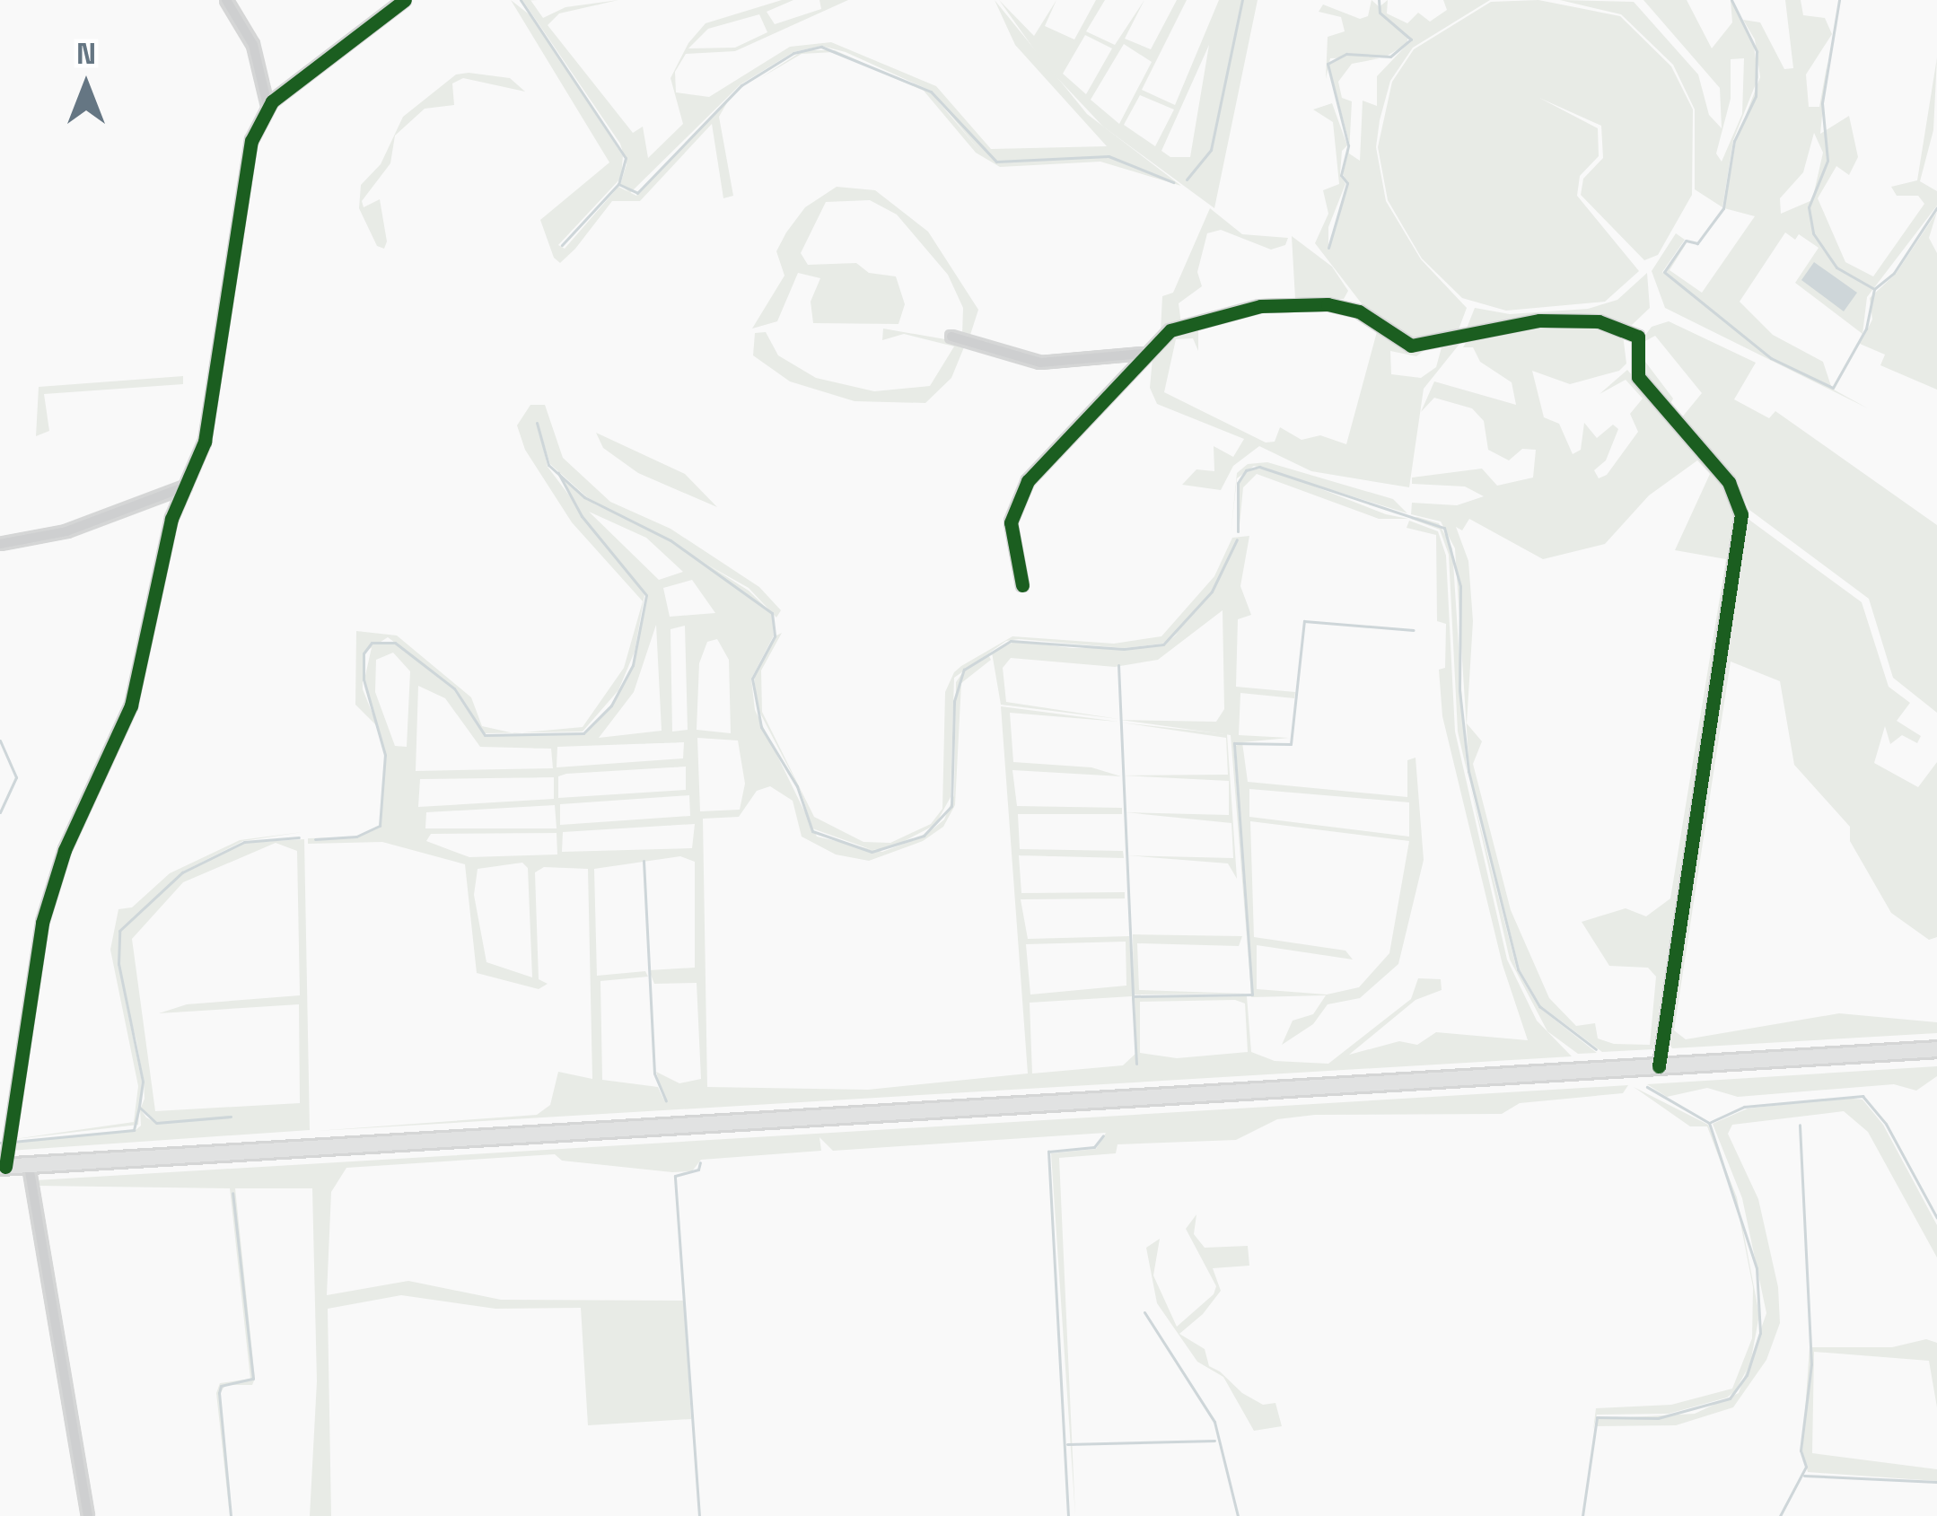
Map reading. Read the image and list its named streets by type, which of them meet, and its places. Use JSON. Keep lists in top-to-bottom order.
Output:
{
  "north": "top"
}
